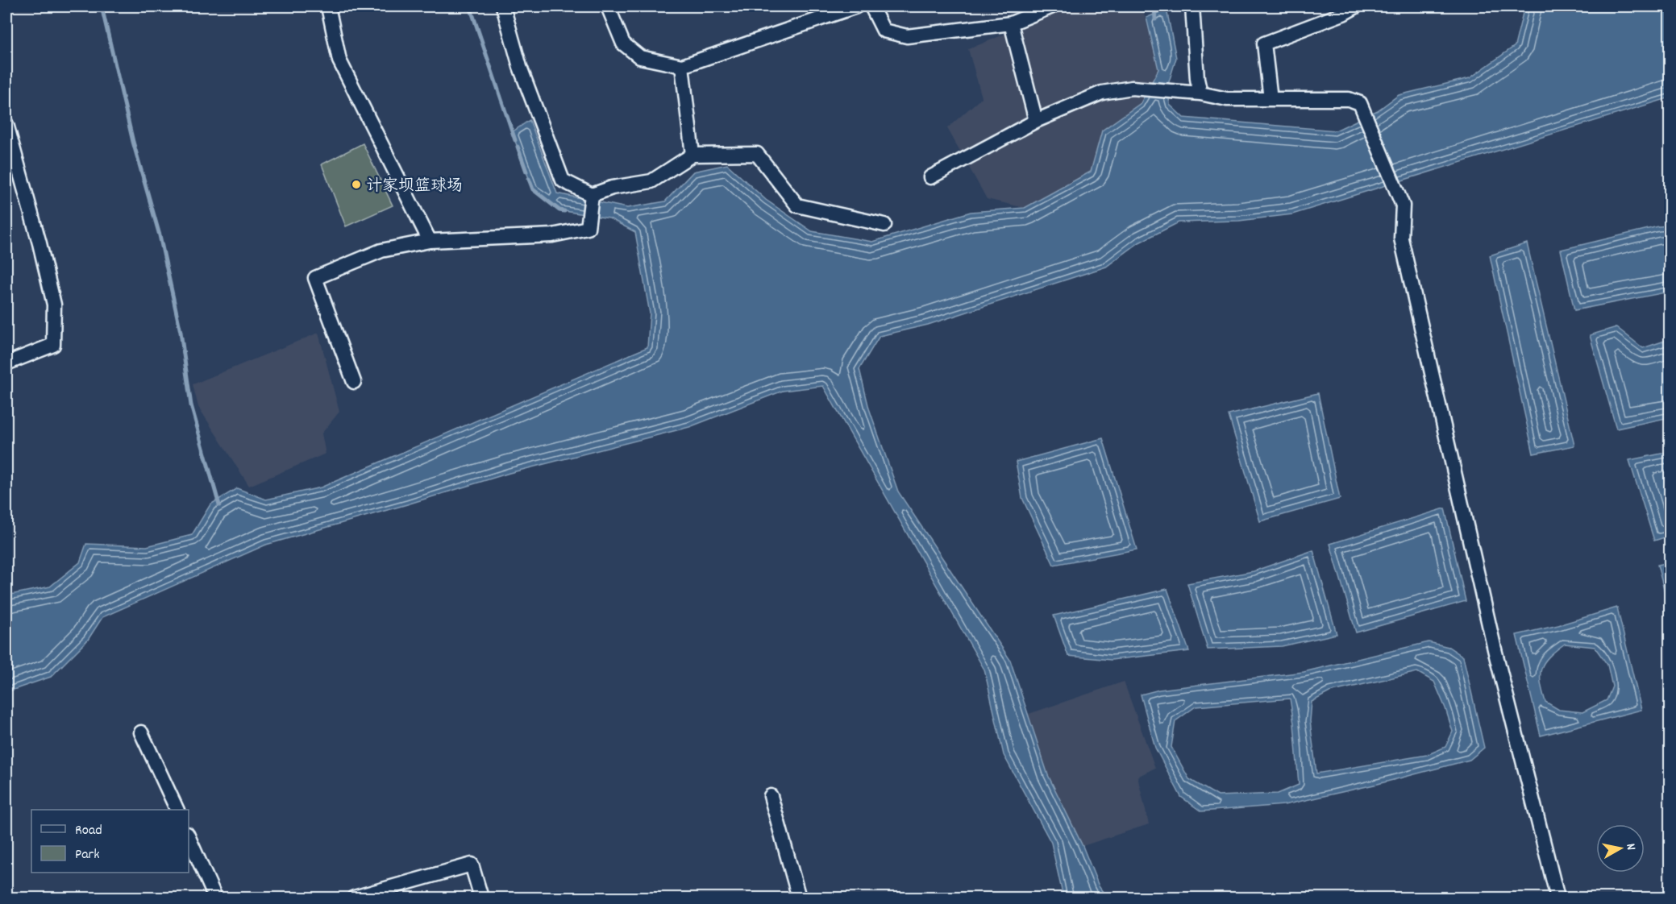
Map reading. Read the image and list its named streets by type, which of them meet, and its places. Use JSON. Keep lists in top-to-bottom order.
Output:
{
  "places": ["计家坝篮球场"],
  "legend": ["Road", "Park"],
  "north": "right"
}
